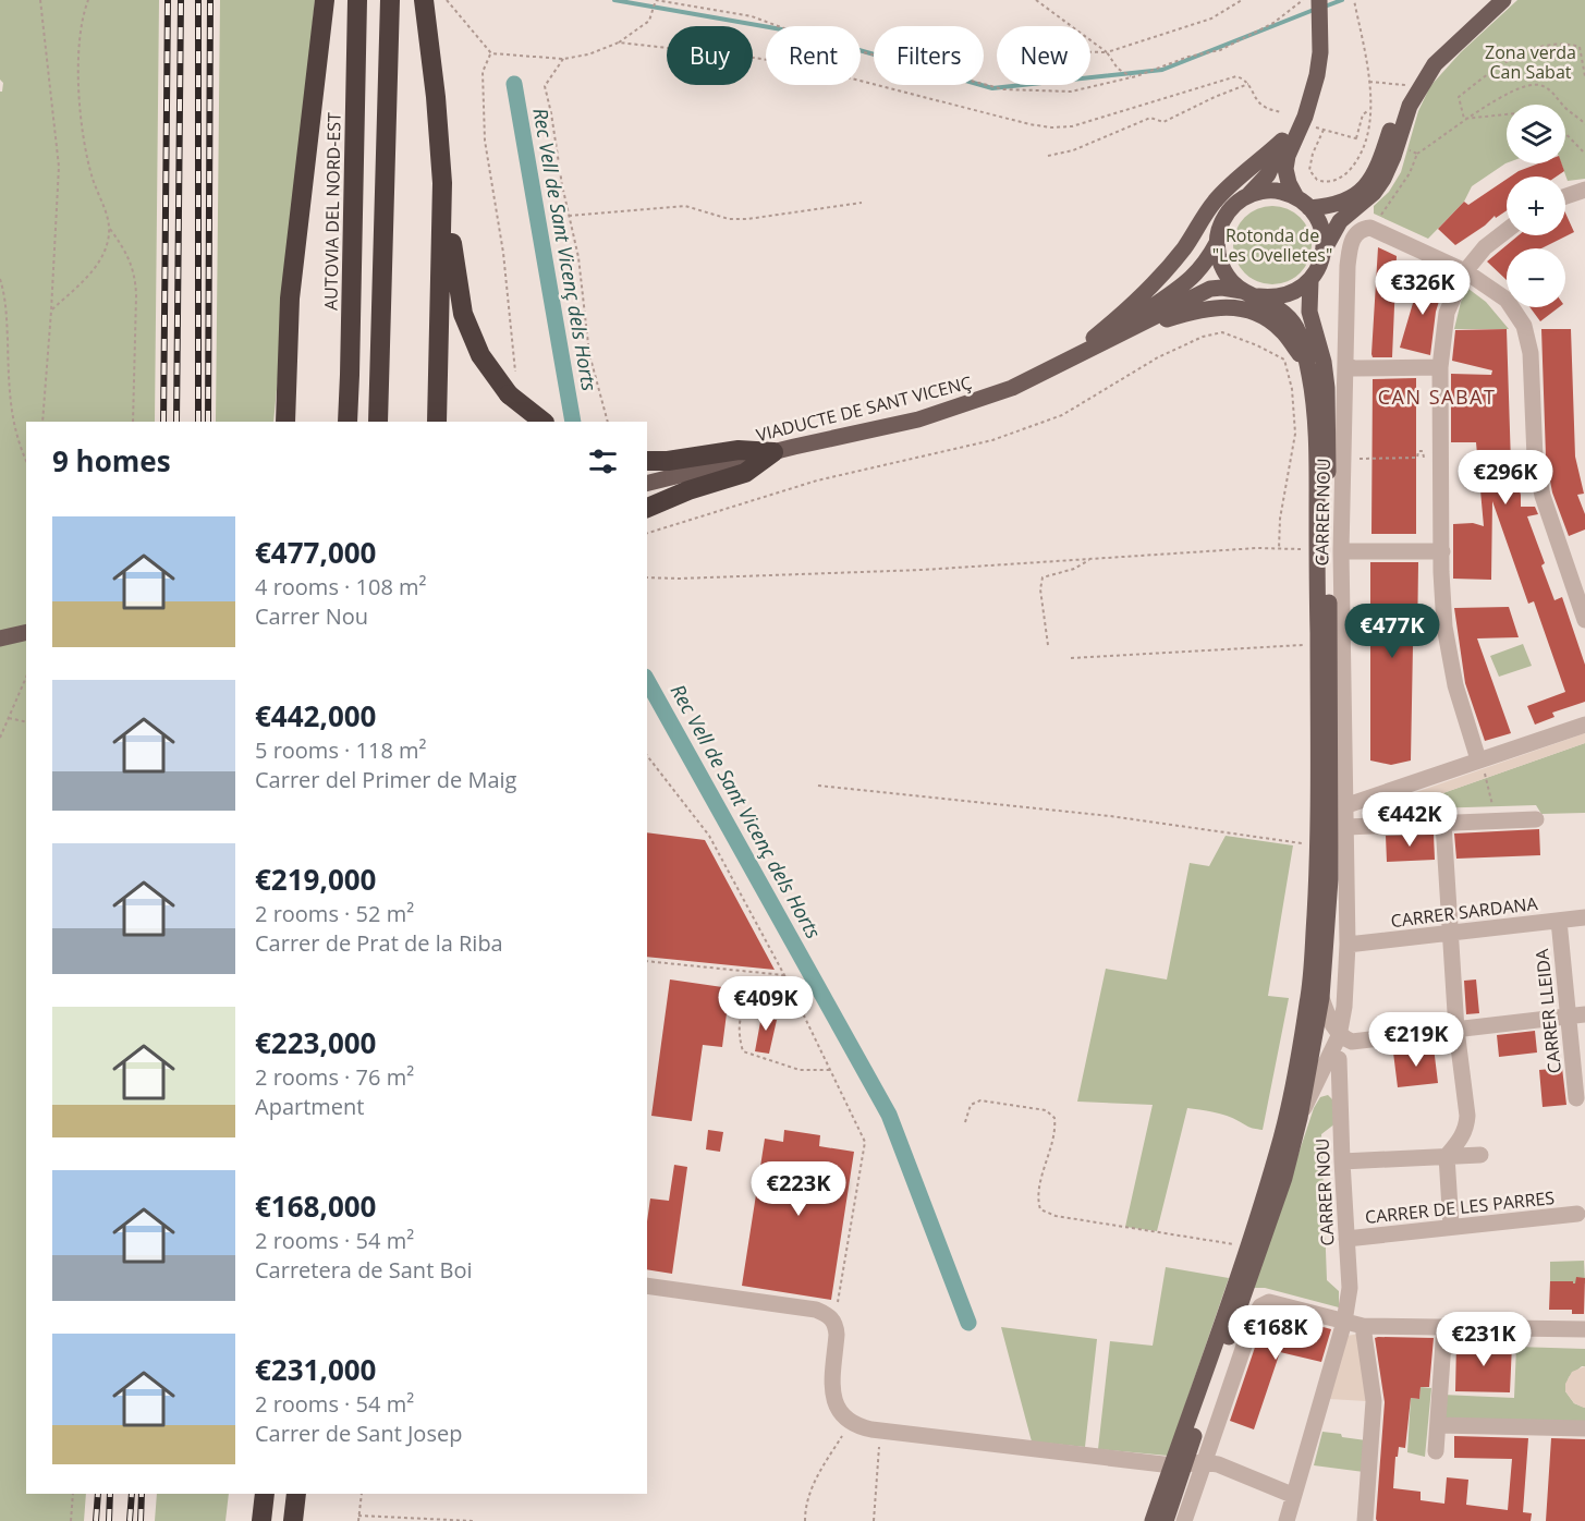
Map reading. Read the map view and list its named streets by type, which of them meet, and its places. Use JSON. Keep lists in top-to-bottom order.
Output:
{
  "streets": {
    "highway": ["AUTOVIA DEL NORD-EST"],
    "main road": ["VIADUCTE DE SANT VICENÇ"],
    "street": [
      "CARRER NOU",
      "CARRER SARDANA",
      "CARRER LLEIDA",
      "CARRER DE LES PARRES"
    ]
  },
  "crossings": [
    ["CARRER NOU", "CARRER SARDANA"],
    ["CARRER NOU", "CARRER DE LES PARRES"],
    ["CARRER SARDANA", "CARRER LLEIDA"]
  ],
  "districts": ["CAN SABAT"],
  "water": ["Rec Vell de Sant Vicenç dels Horts"],
  "parks": ["Zona verda Can Sabat", "Rotonda de \"Les Ovelletes\""],
  "page": {
    "chip": [
      "Buy",
      "Rent",
      "Filters",
      "New"
    ],
    "map_buttons": ["+", "−"],
    "price": [
      "€326K",
      "€296K",
      "€477K",
      "€442K",
      "€409K",
      "€219K",
      "€223K",
      "€168K",
      "€231K"
    ],
    "heading": "9 homes",
    "list": [
      {
        "name": "€477,000",
        "note": "4 rooms · 108 m² · Carrer Nou"
      },
      {
        "name": "€442,000",
        "note": "5 rooms · 118 m² · Carrer del Primer de Maig"
      },
      {
        "name": "€219,000",
        "note": "2 rooms · 52 m² · Carrer de Prat de la Riba"
      },
      {
        "name": "€223,000",
        "note": "2 rooms · 76 m² · Apartment"
      },
      {
        "name": "€168,000",
        "note": "2 rooms · 54 m² · Carretera de Sant Boi"
      },
      {
        "name": "€231,000",
        "note": "2 rooms · 54 m² · Carrer de Sant Josep"
      }
    ]
  }
}
